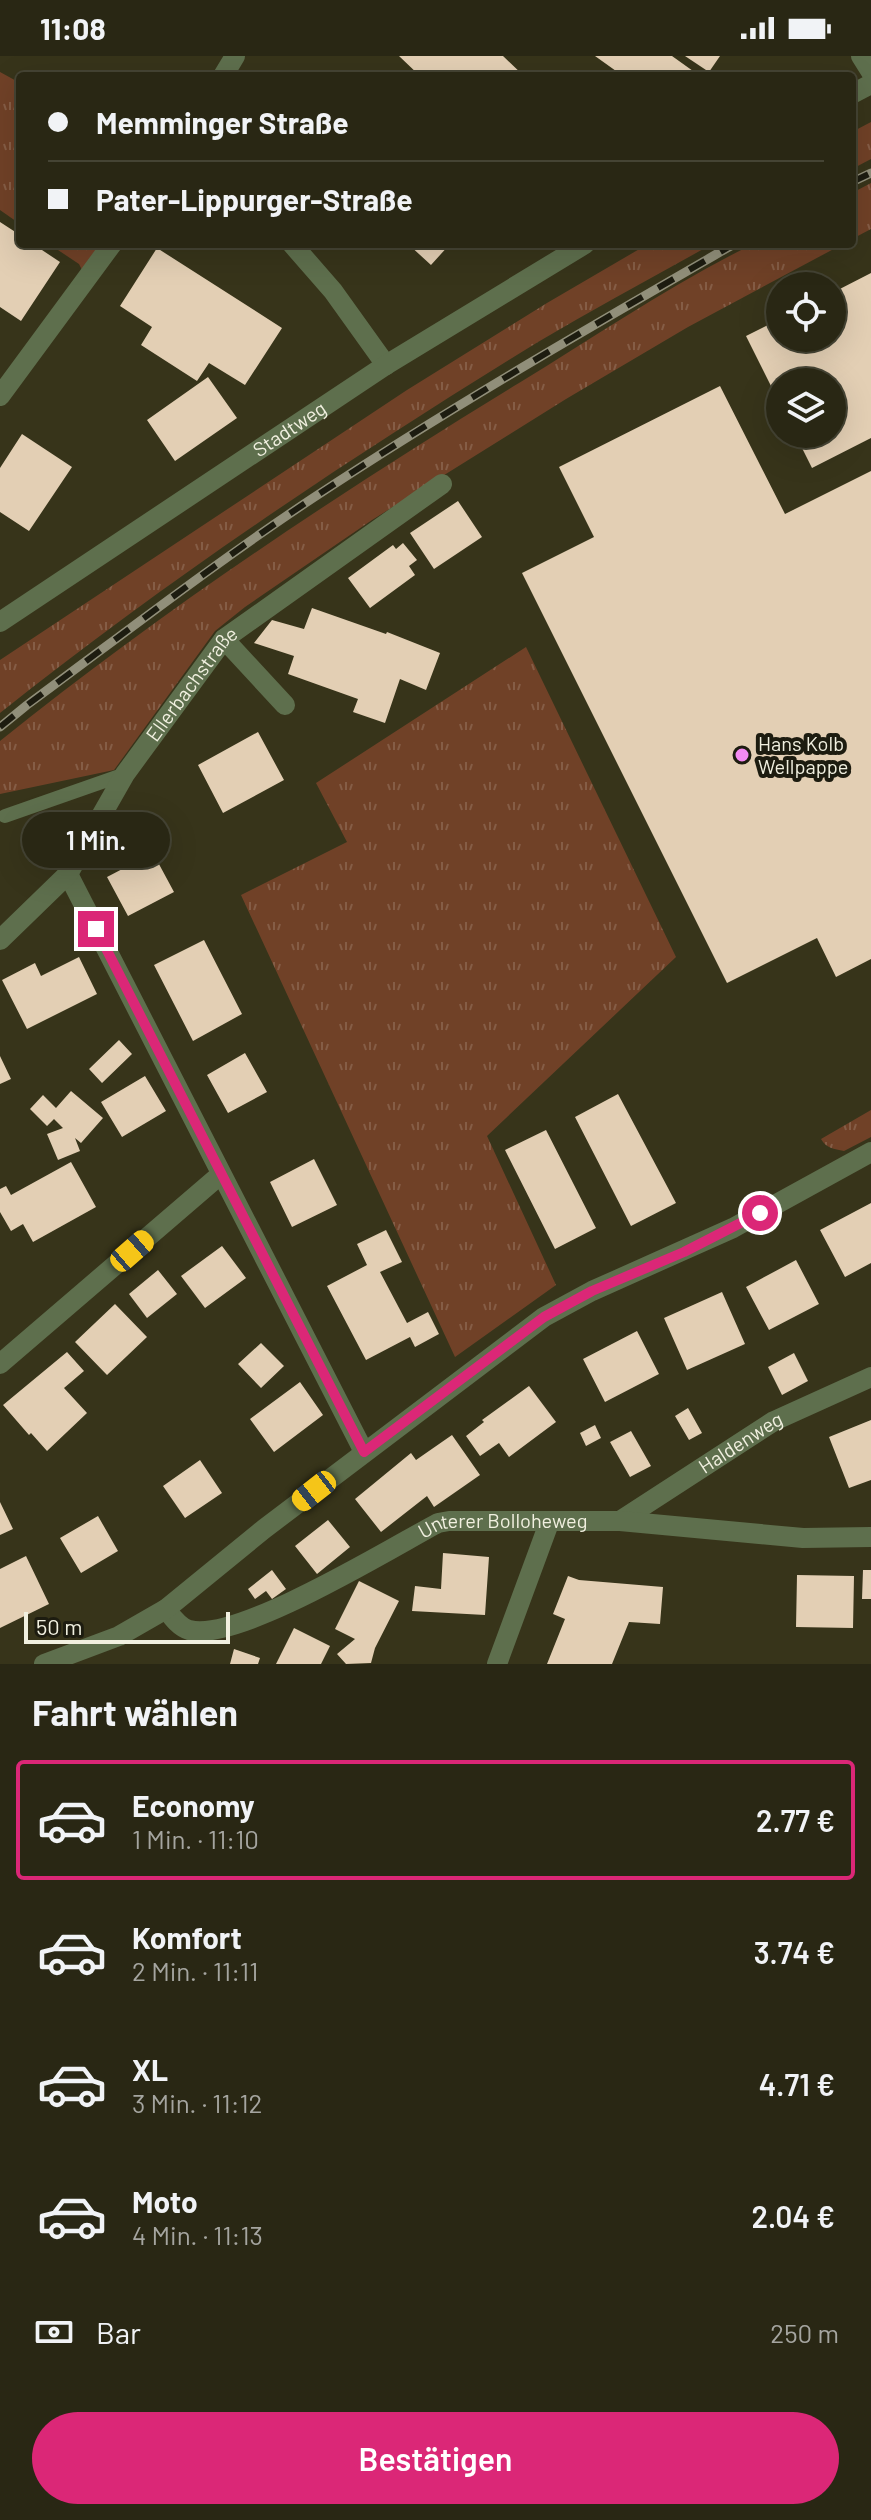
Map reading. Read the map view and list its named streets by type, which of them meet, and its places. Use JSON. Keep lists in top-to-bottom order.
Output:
{
  "streets": {
    "street": [
      "Stadtweg",
      "Ellerbachstraße",
      "Haldenweg",
      "Unterer Bolloheweg"
    ]
  },
  "crossings": [
    ["Haldenweg", "Unterer Bolloheweg"]
  ],
  "places": ["Hans Kolb Wellpappe"],
  "scale_bar": "50 m",
  "page": {
    "status": "11:08",
    "banner": ["Memminger Straße", "Pater-Lippurger-Straße"],
    "bubble": "1 Min.",
    "scale": "50 m",
    "heading": "Fahrt wählen",
    "list": [
      {
        "name": "Economy",
        "note": "1 Min. · 11:10",
        "value": "2.77 €"
      },
      {
        "name": "Komfort",
        "note": "2 Min. · 11:11",
        "value": "3.74 €"
      },
      {
        "name": "XL",
        "note": "3 Min. · 11:12",
        "value": "4.71 €"
      },
      {
        "name": "Moto",
        "note": "4 Min. · 11:13",
        "value": "2.04 €"
      }
    ],
    "pay": ["Bar", "250 m"],
    "buttons": "Bestätigen"
  }
}
